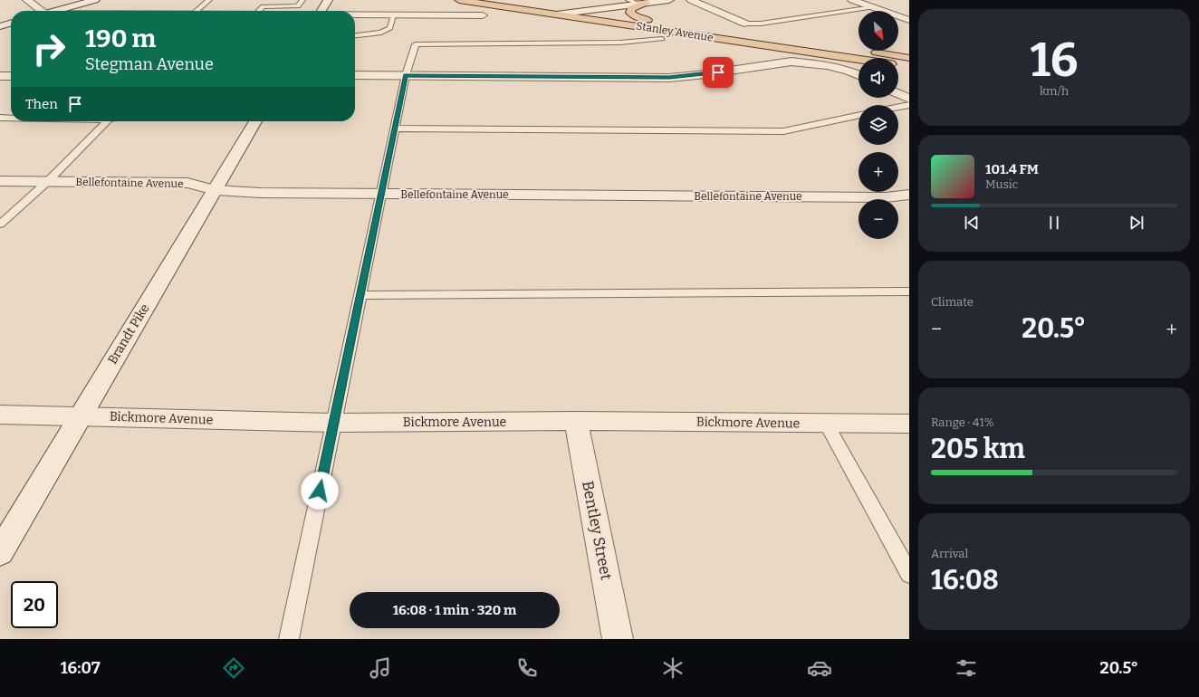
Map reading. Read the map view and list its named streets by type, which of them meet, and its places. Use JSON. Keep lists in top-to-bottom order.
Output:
{
  "streets": {
    "main road": ["Stanley Avenue"],
    "street": [
      "Bellefontaine Avenue",
      "Brandt Pike",
      "Bickmore Avenue",
      "Bentley Street"
    ]
  },
  "crossings": [
    ["Bellefontaine Avenue", "Brandt Pike"],
    ["Brandt Pike", "Bickmore Avenue"],
    ["Bickmore Avenue", "Bentley Street"]
  ],
  "north": "bottom right",
  "page": {
    "tile": [
      ["16", "km/h"],
      "Climate",
      ["Range · 41%", "205 km"],
      ["Arrival", "16:08"]
    ],
    "map_buttons": ["+", "−"],
    "turn": ["190 m", "Stegman Avenue"],
    "then": "Then",
    "song": ["101.4 FM", "Music"],
    "heat": ["−", "20.5°", "+"],
    "limit": "20",
    "trip": "16:08 · 1 min · 320 m",
    "tabs": ["16:07", "20.5°"]
  }
}
